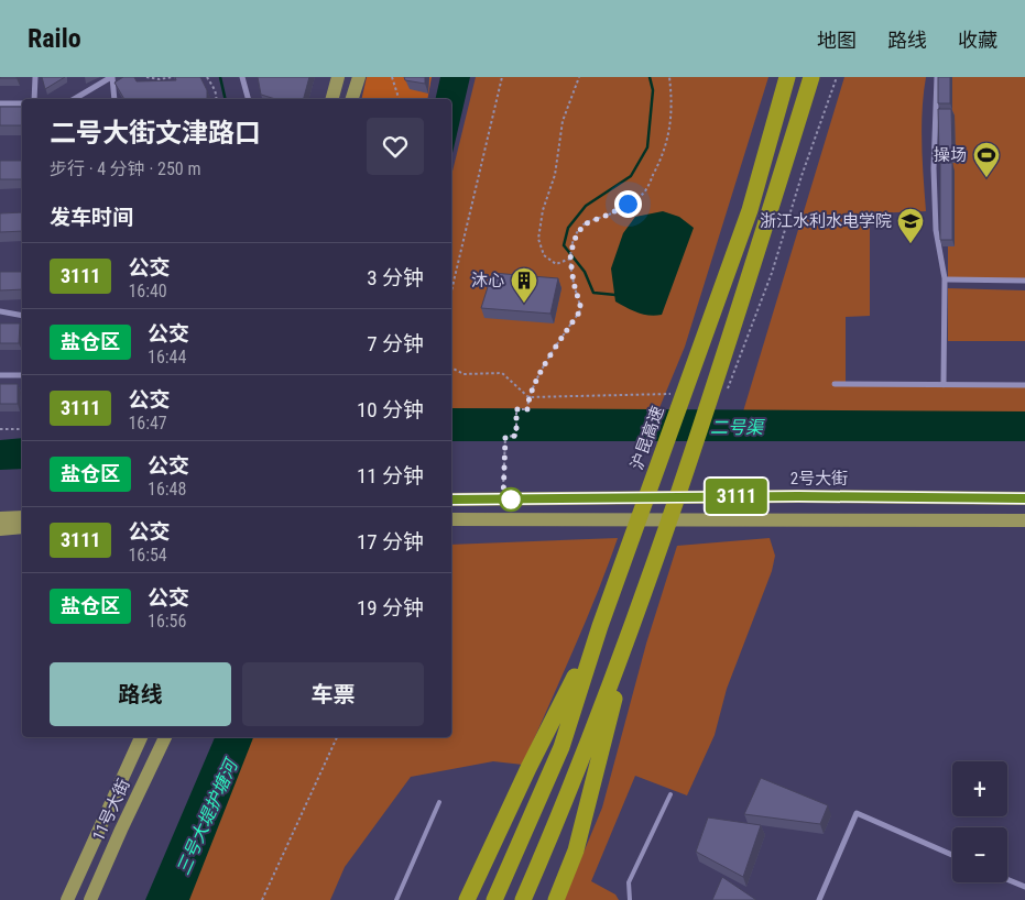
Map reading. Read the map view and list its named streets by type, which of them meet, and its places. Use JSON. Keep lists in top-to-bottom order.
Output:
{
  "streets": {
    "highway": ["沪昆高速"],
    "main road": ["2号大街", "11号大街"]
  },
  "water": ["二号渠", "三号大堤护塘河"],
  "places": {
    "sports": ["操场"],
    "school or university": ["浙江水利水电学院"],
    "building": ["沐心"]
  },
  "lines": ["bus line 3111"],
  "page": {
    "header": "Railo",
    "nav": ["地图", "路线", "收藏"],
    "on_map": "3111",
    "heading": [
      ["二号大街文津路口", "步行 · 4 分钟 · 250 m"],
      "发车时间"
    ],
    "list": [
      {
        "mark": "3111",
        "name": "公交",
        "note": "16:40",
        "value": "3 分钟"
      },
      {
        "mark": "盐仓区",
        "name": "公交",
        "note": "16:44",
        "value": "7 分钟"
      },
      {
        "mark": "3111",
        "name": "公交",
        "note": "16:47",
        "value": "10 分钟"
      },
      {
        "mark": "盐仓区",
        "name": "公交",
        "note": "16:48",
        "value": "11 分钟"
      },
      {
        "mark": "3111",
        "name": "公交",
        "note": "16:54",
        "value": "17 分钟"
      },
      {
        "mark": "盐仓区",
        "name": "公交",
        "note": "16:56",
        "value": "19 分钟"
      }
    ],
    "buttons": ["路线", "车票"],
    "map_buttons": ["+", "−"]
  }
}
